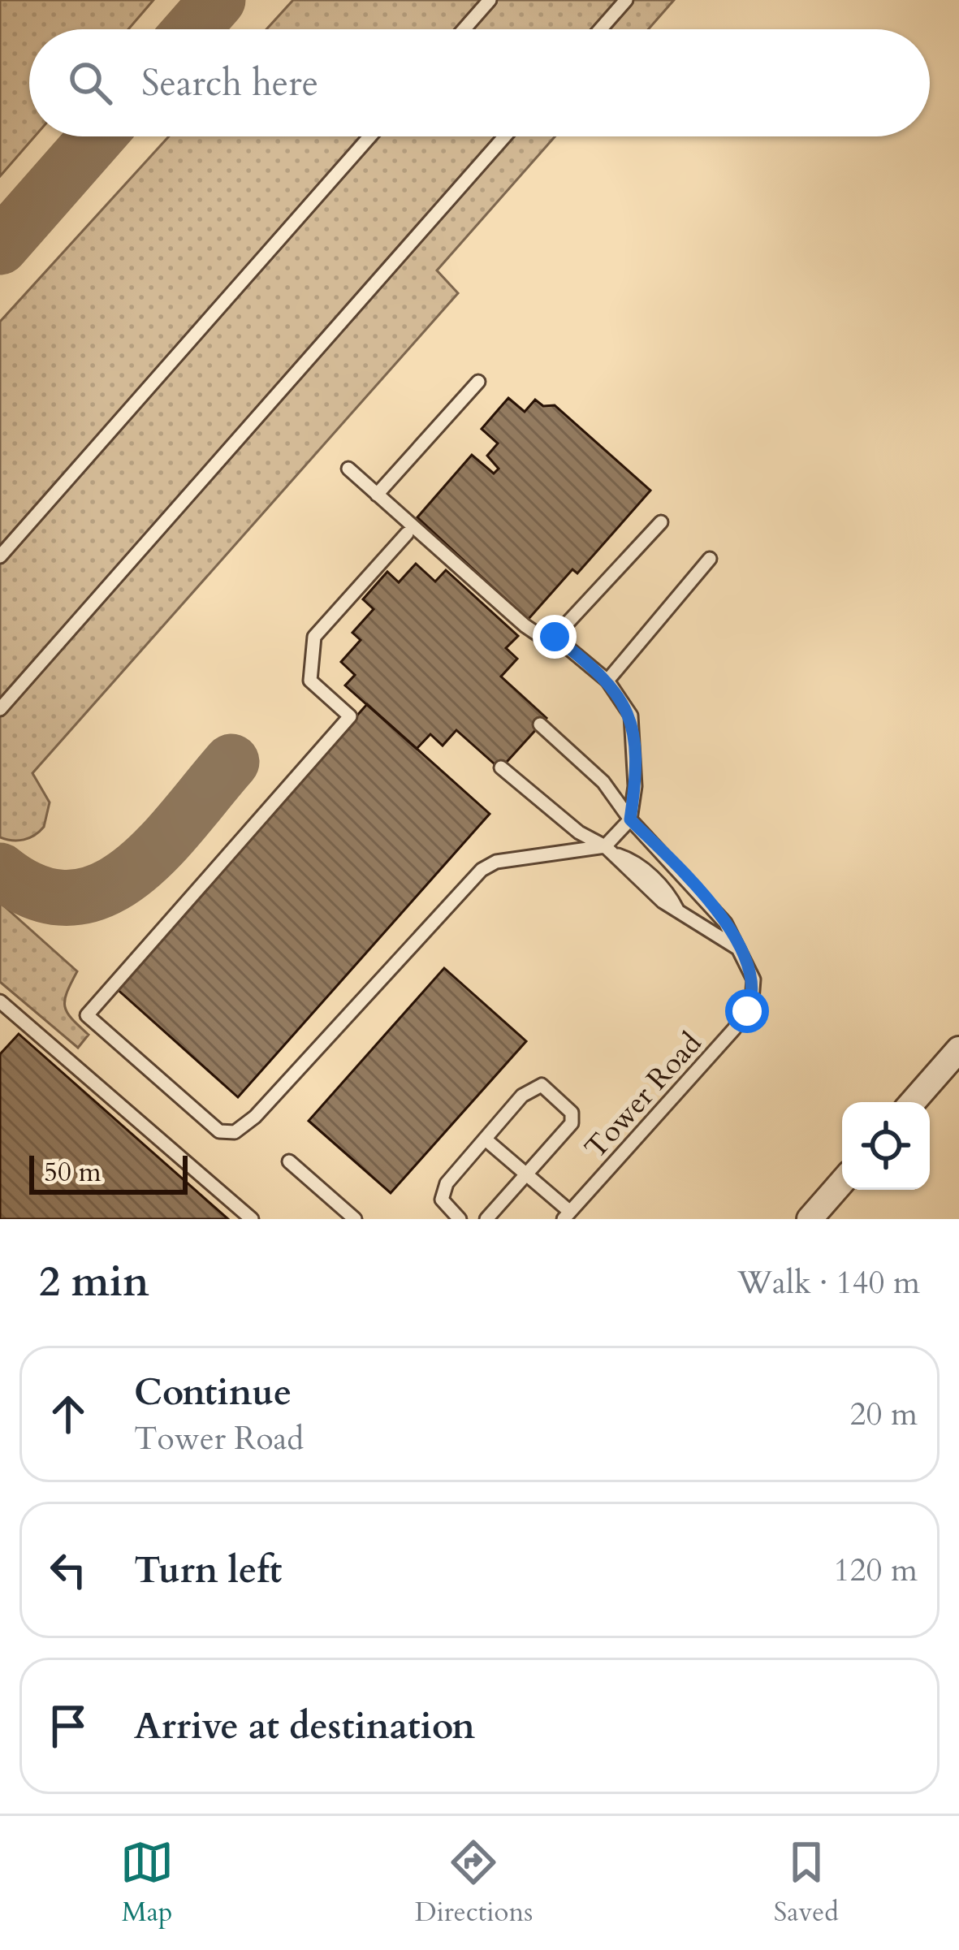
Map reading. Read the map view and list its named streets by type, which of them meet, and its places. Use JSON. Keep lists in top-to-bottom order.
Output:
{
  "streets": {
    "lane": ["Tower Road"]
  },
  "scale_bar": "50 m",
  "page": {
    "search": "Search here",
    "scale": "50 m",
    "heading": ["2 min", "Walk · 140 m"],
    "list": [
      ["Continue", "Tower Road", "20 m"],
      ["Turn left", "120 m"],
      "Arrive at destination"
    ],
    "nav": ["Map", "Directions", "Saved"]
  }
}
